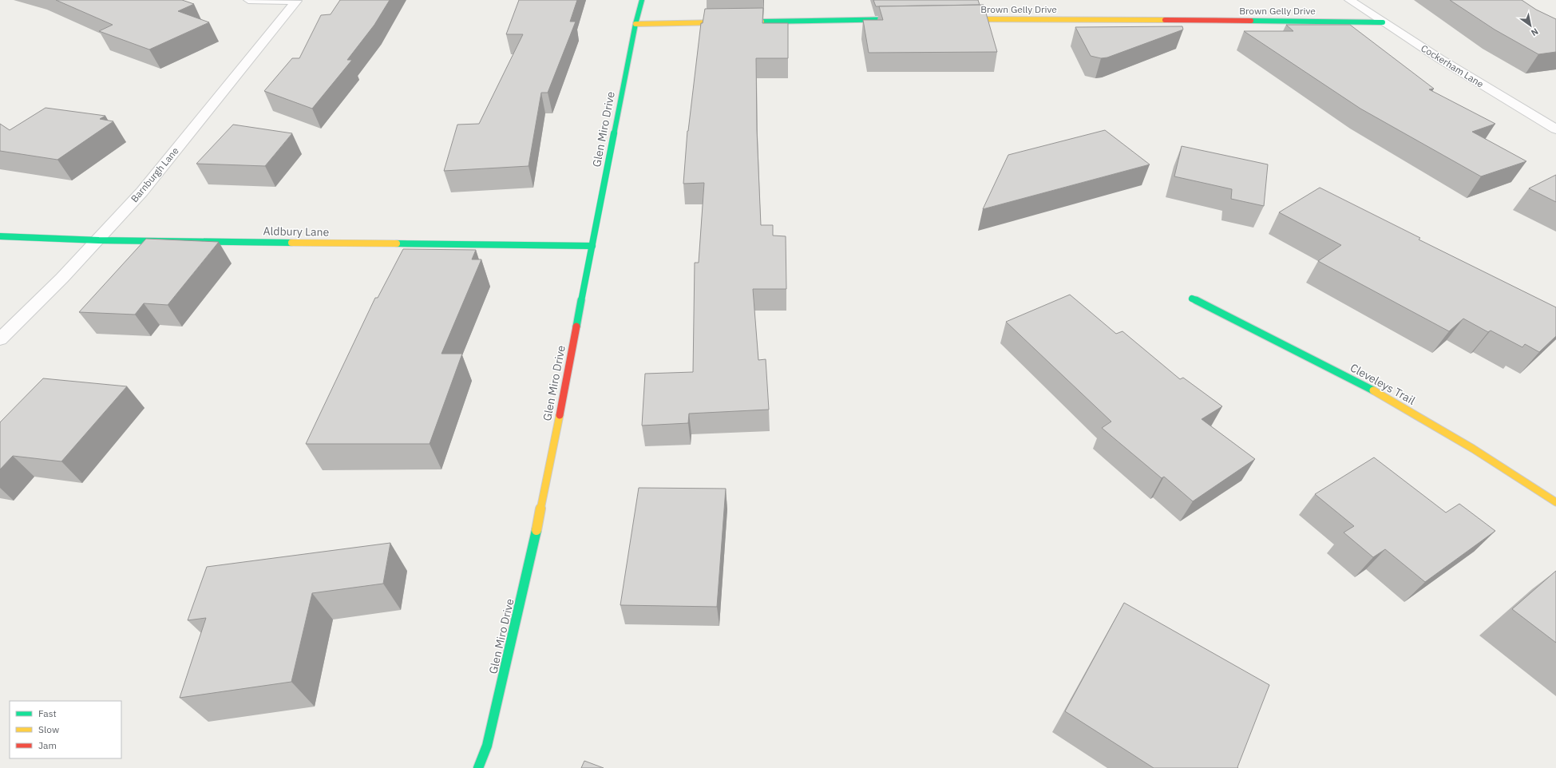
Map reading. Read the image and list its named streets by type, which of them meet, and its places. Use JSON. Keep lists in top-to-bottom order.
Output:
{
  "streets": {
    "street": [
      "Brown Gelly Drive",
      "Cockerham Lane",
      "Glen Miro Drive",
      "Barnburgh Lane",
      "Aldbury Lane",
      "Cleveleys Trail"
    ]
  },
  "crossings": [
    ["Brown Gelly Drive", "Cockerham Lane"],
    ["Glen Miro Drive", "Aldbury Lane"],
    ["Barnburgh Lane", "Aldbury Lane"]
  ],
  "legend": ["Fast", "Slow", "Jam"],
  "north": "bottom right"
}
